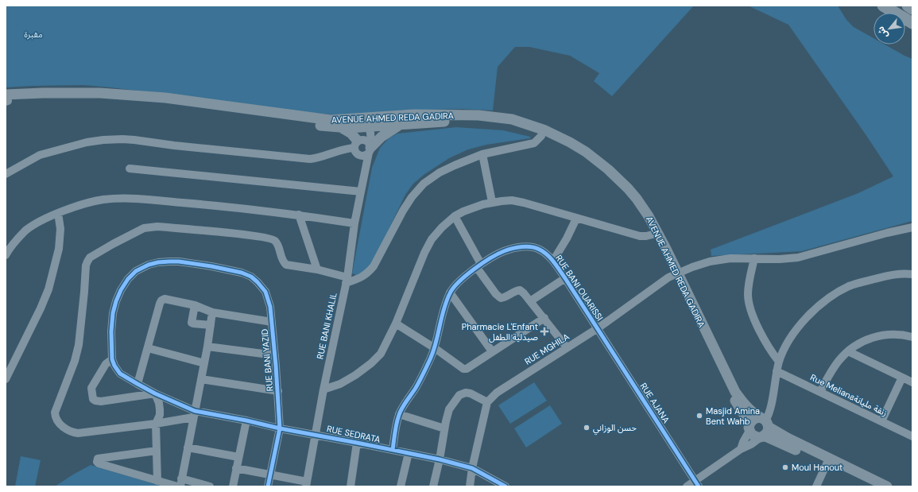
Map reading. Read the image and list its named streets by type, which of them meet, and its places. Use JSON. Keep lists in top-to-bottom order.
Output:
{
  "streets": {
    "main road": ["AVENUE AHMED REDA GADIRA"],
    "street": [
      "RUE BANI OUARISSI",
      "RUE BANI KHALIL",
      "RUE MGHILA",
      "RUE BANI YAZID",
      "Rue Melianaزنقة مليانة",
      "RUE AJANA",
      "RUE SEDRATA"
    ]
  },
  "crossings": [
    ["AVENUE AHMED REDA GADIRA", "RUE BANI KHALIL"],
    ["AVENUE AHMED REDA GADIRA", "RUE MGHILA"],
    ["RUE BANI OUARISSI", "RUE MGHILA"],
    ["RUE BANI OUARISSI", "RUE AJANA"],
    ["RUE BANI OUARISSI", "RUE SEDRATA"],
    ["RUE BANI KHALIL", "RUE SEDRATA"],
    ["RUE MGHILA", "RUE AJANA"],
    ["RUE BANI YAZID", "RUE SEDRATA"]
  ],
  "parks": ["مقبرة"],
  "places": {
    "health": ["Pharmacie L'Enfant صيدلية الطفل"],
    "other": ["Masjid Amina Bent Wahb", "حسن الوزاني", "Moul Hanout"]
  },
  "north": "bottom left"
}
